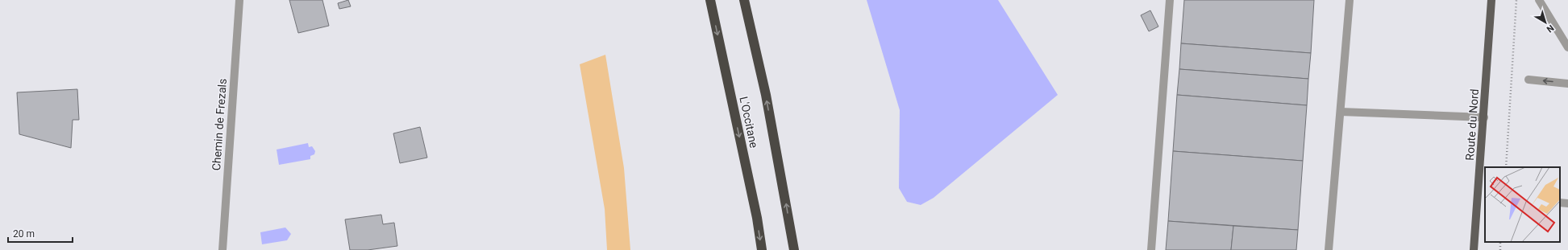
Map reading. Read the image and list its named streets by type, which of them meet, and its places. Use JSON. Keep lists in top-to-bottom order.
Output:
{
  "streets": {
    "highway": ["L'Occitane"],
    "main road": ["Route du Nord"],
    "street": ["Chemin de Frezals"]
  },
  "scale_bar": "20 m",
  "north": "bottom right"
}
